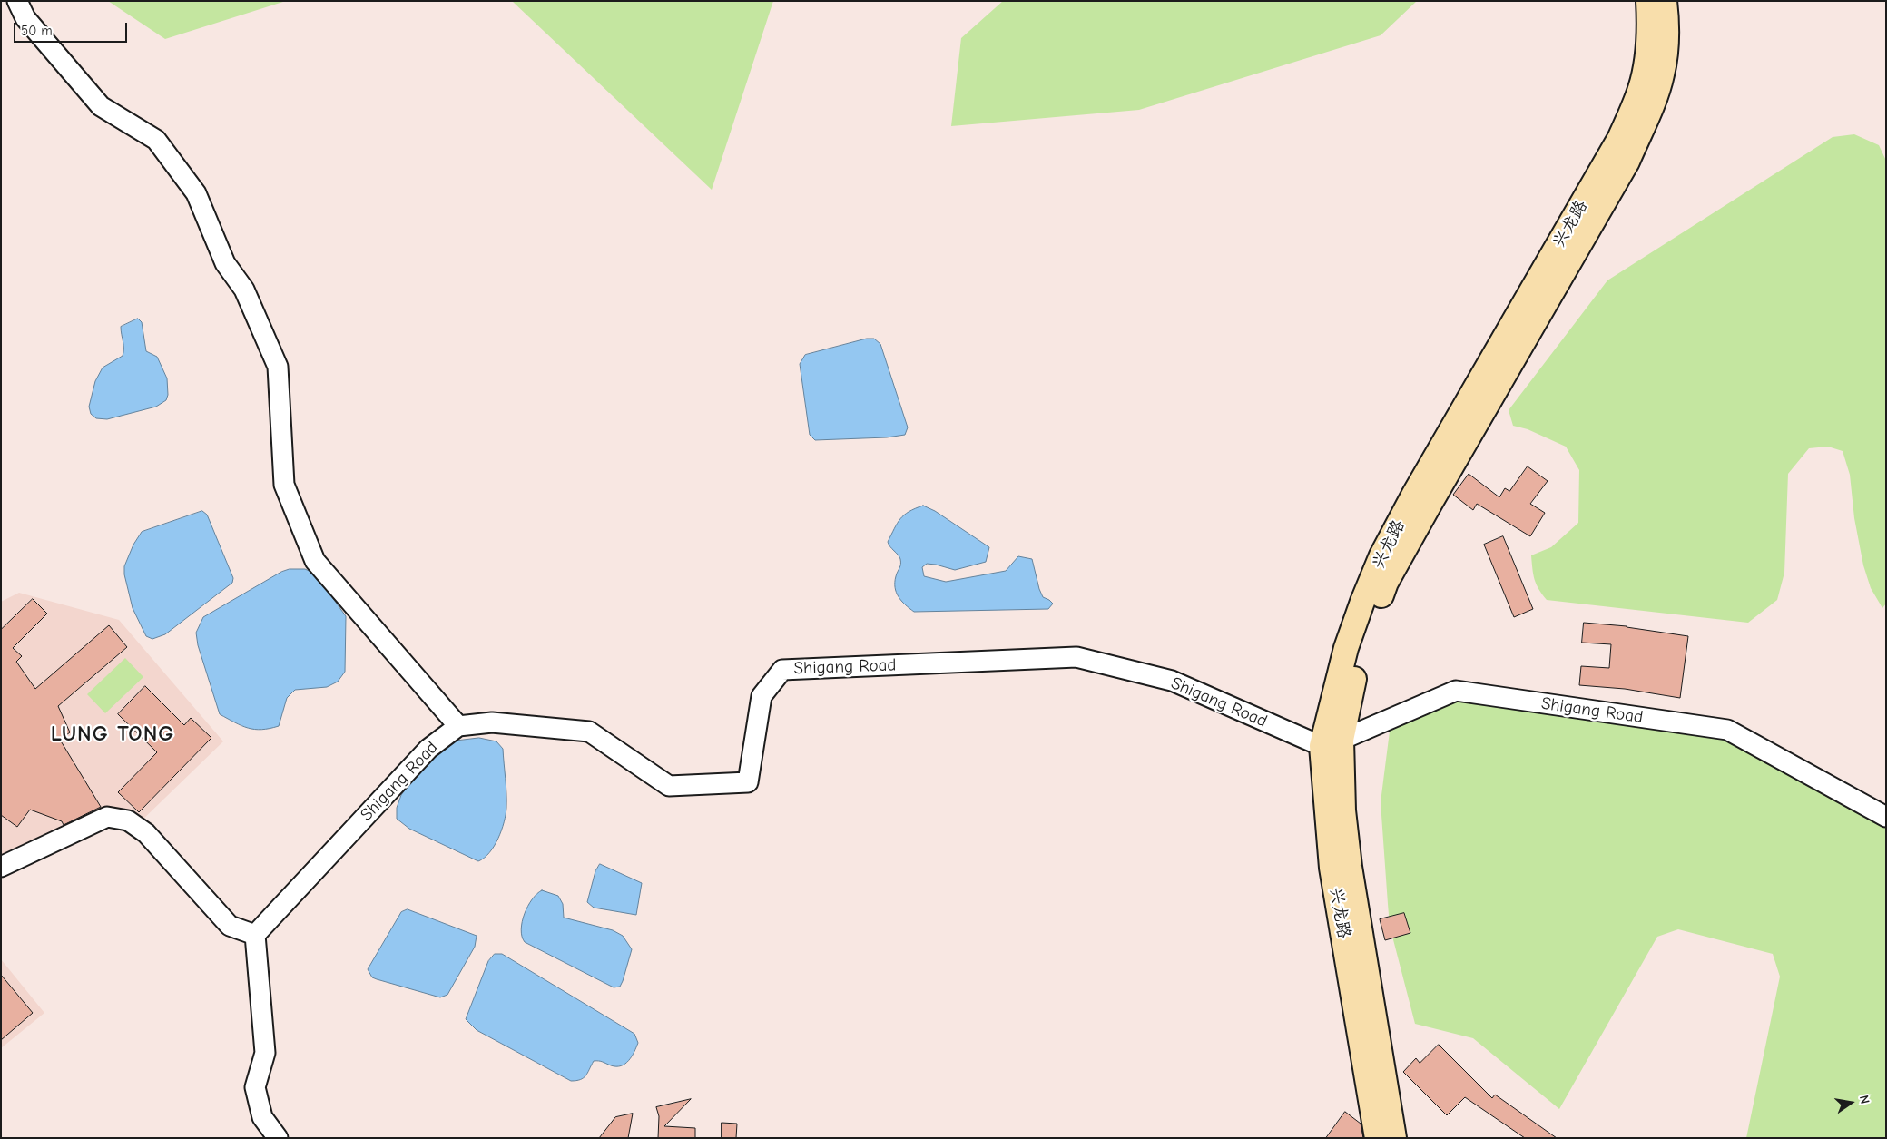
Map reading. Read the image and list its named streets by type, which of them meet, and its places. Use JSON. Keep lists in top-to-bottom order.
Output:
{
  "streets": {
    "main road": ["兴龙路"],
    "street": ["Shigang Road"]
  },
  "crossings": [
    ["兴龙路", "Shigang Road"]
  ],
  "districts": ["LUNG TONG"],
  "scale_bar": "50 m",
  "north": "right"
}
